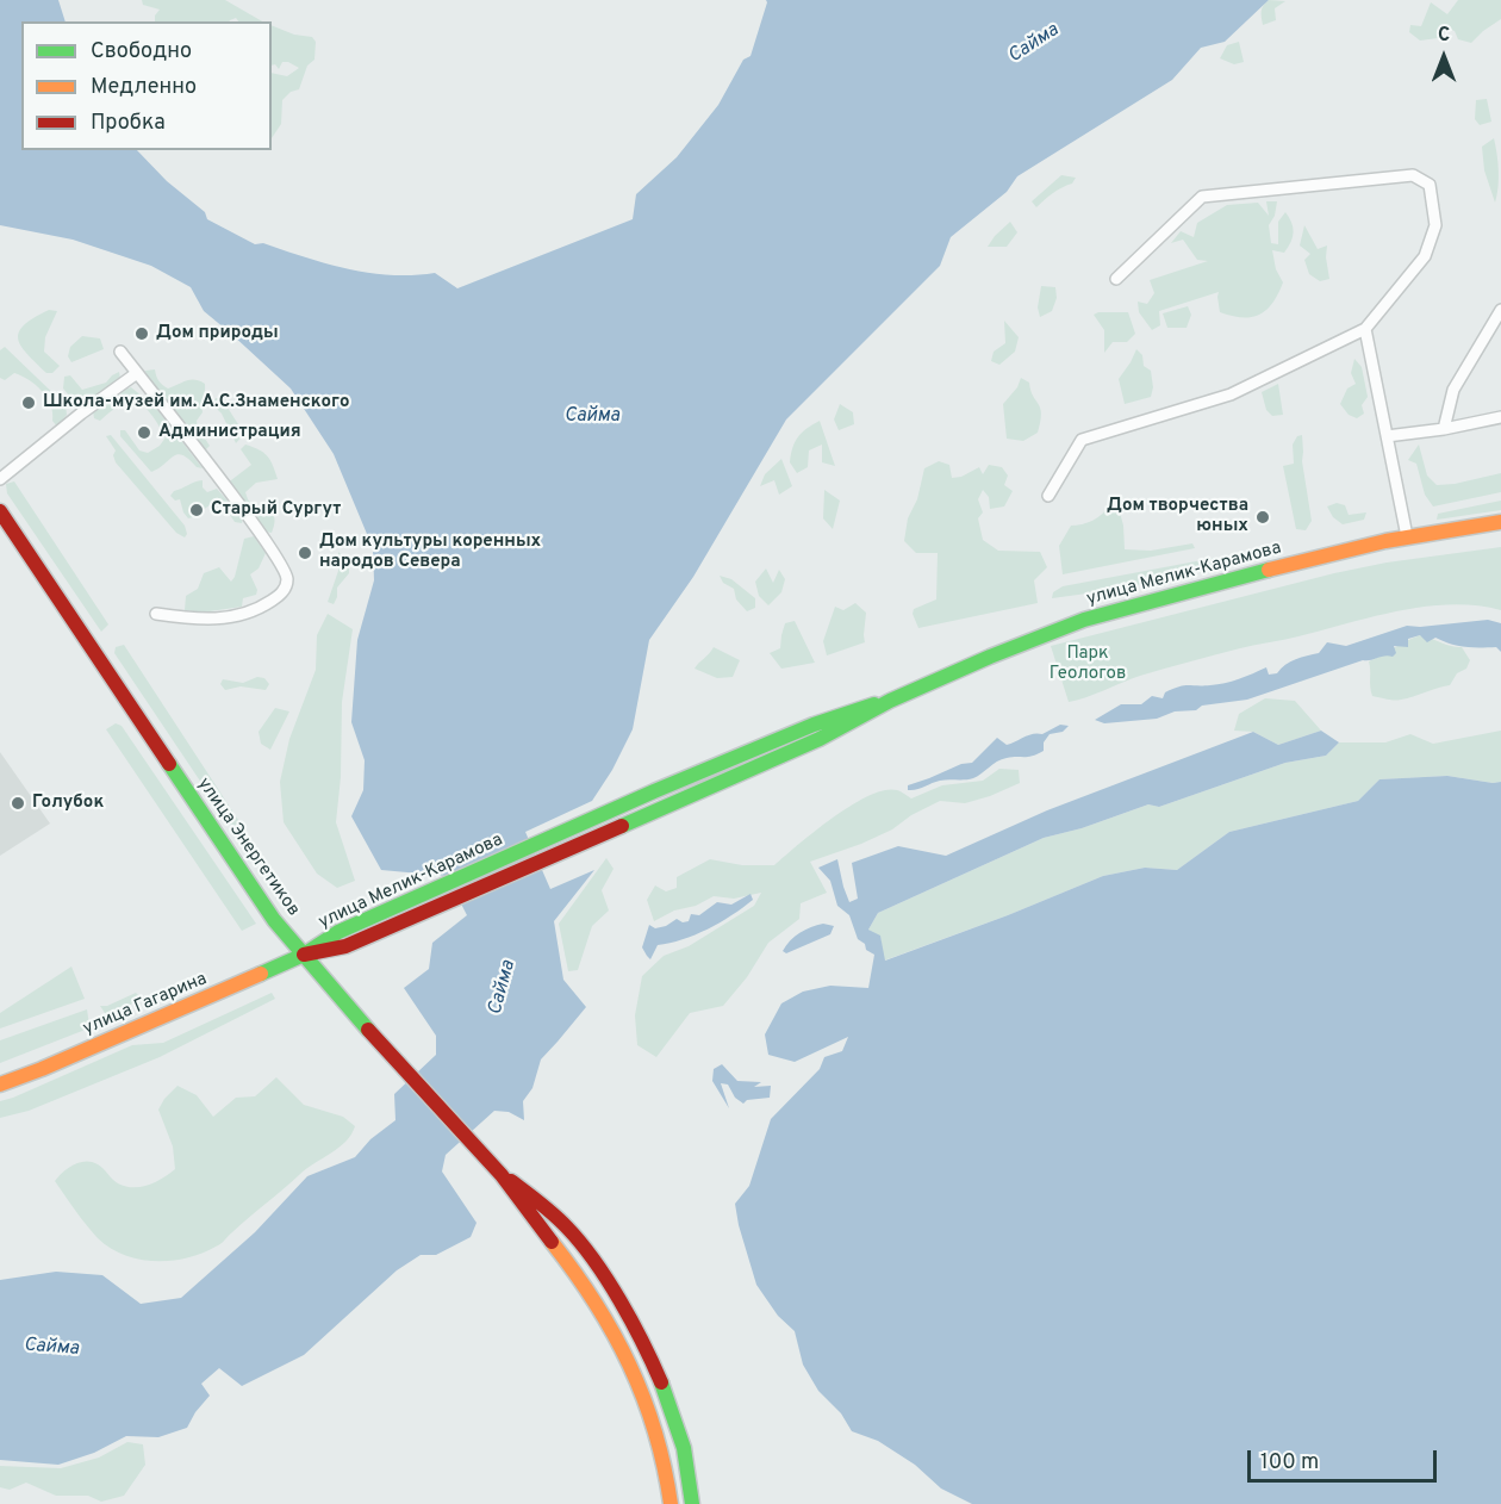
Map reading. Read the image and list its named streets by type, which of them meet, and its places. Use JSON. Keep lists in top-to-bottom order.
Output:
{
  "streets": {
    "main road": ["улица Мелик-Карамова", "улица Энергетиков", "улица Гагарина"]
  },
  "crossings": [
    ["улица Мелик-Карамова", "улица Энергетиков"],
    ["улица Мелик-Карамова", "улица Гагарина"],
    ["улица Энергетиков", "улица Гагарина"]
  ],
  "water": ["Сайма"],
  "parks": ["Парк Геологов"],
  "places": [
    "Дом природы",
    "Школа-музей им. А.С.Знаменского",
    "Администрация",
    "Старый Сургут",
    "Дом творчества юных",
    "Дом культуры коренных народов Севера",
    "Голубок"
  ],
  "legend": ["Свободно", "Медленно", "Пробка"],
  "scale_bar": "100 m",
  "north": "top"
}
